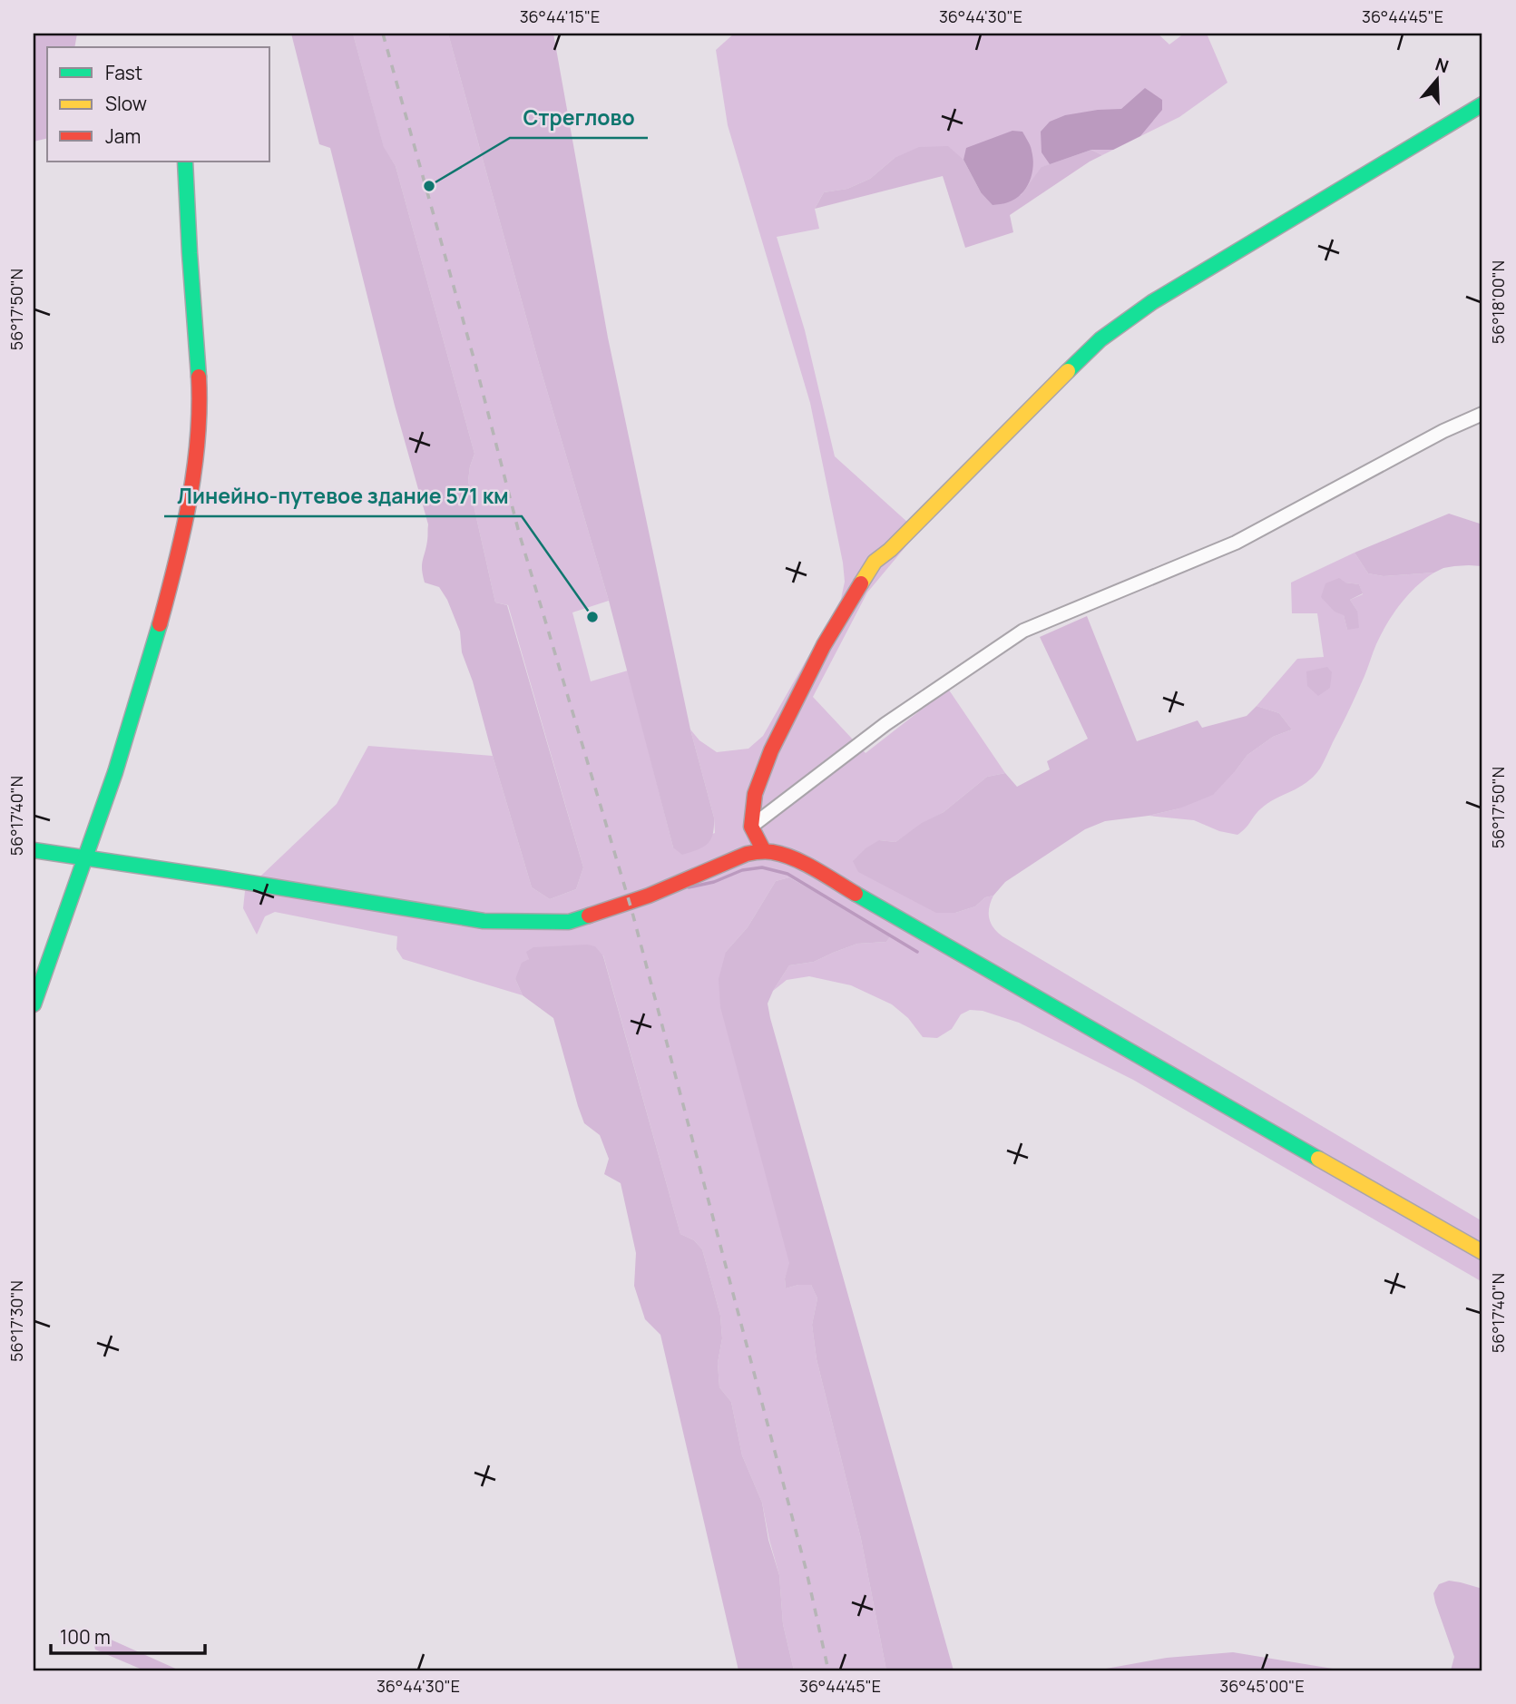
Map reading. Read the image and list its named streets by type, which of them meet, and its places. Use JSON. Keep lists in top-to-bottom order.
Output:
{
  "places": ["Стреглово", "Линейно-путевое здание 571 км"],
  "legend": ["Fast", "Slow", "Jam"],
  "scale_bar": "100 m",
  "north": "top",
  "coordinates": [
    "36°44'15\"E",
    "36°44'30\"E",
    "36°44'45\"E",
    "56°18'00\"N",
    "56°17'50\"N",
    "56°17'40\"N",
    "56°17'30\"N",
    "36°45'00\"E"
  ]
}
